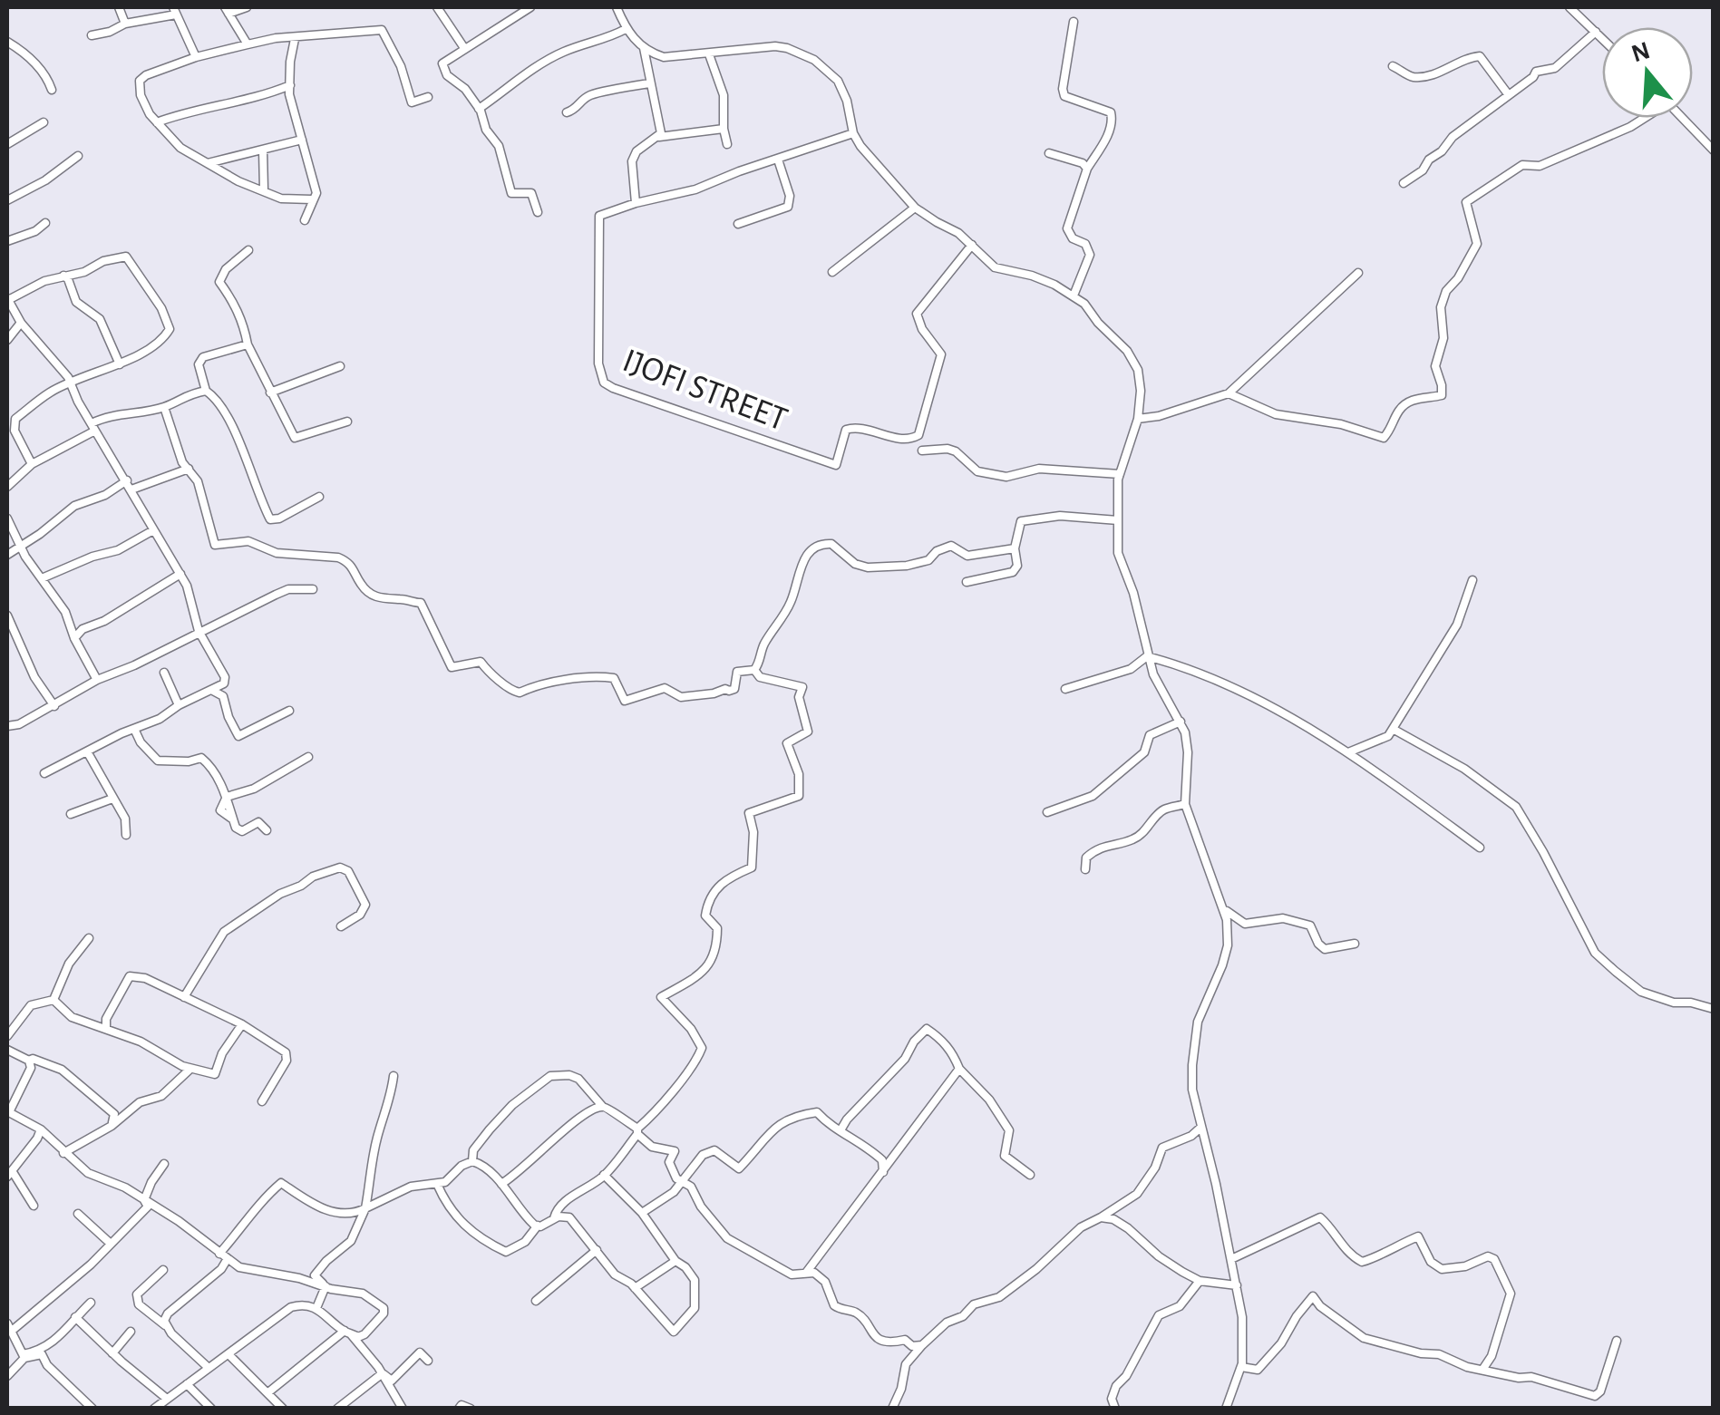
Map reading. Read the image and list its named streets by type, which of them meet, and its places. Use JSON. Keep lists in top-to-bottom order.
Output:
{
  "streets": {
    "street": ["IJOFI STREET"]
  },
  "north": "top"
}
